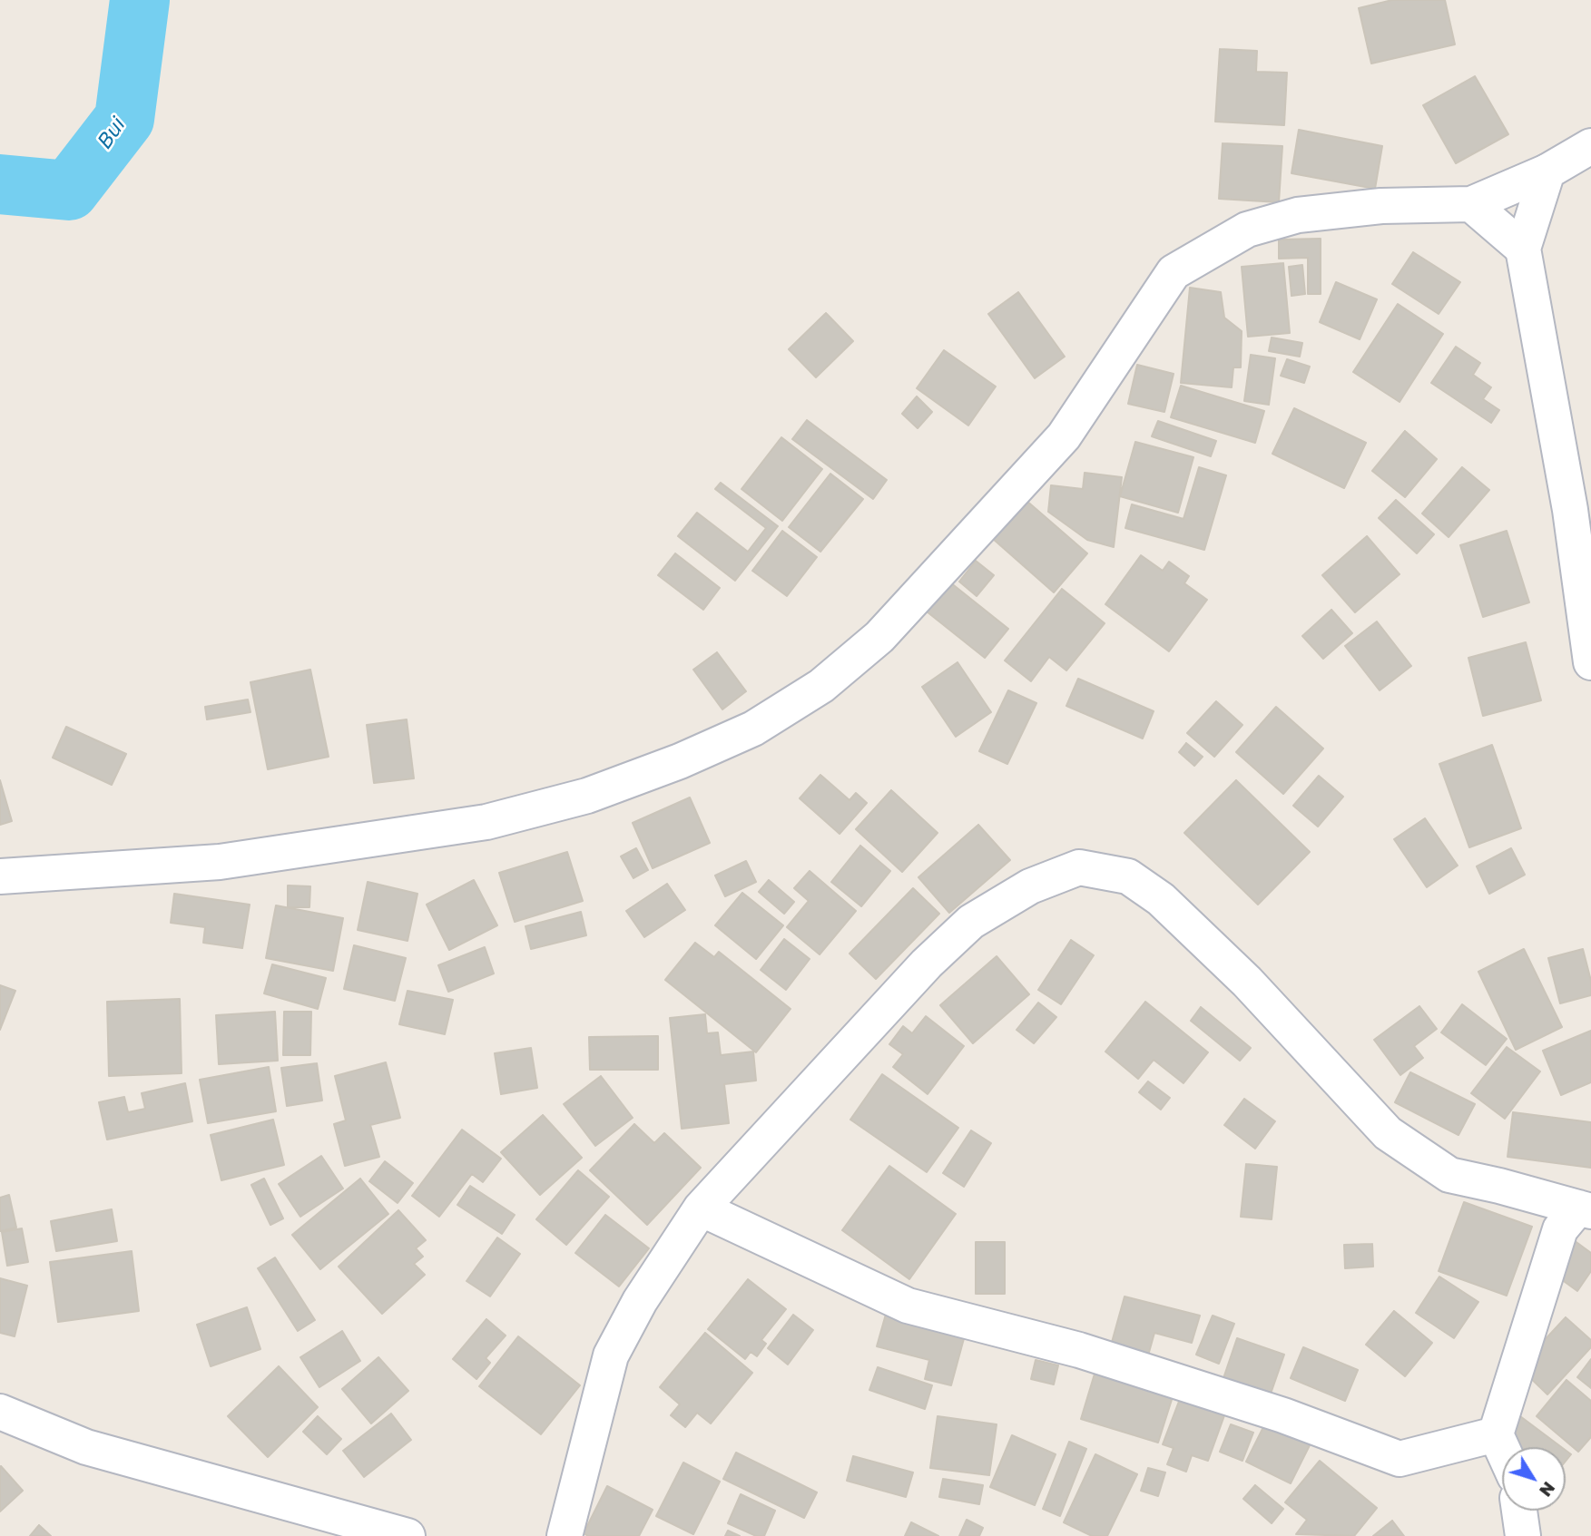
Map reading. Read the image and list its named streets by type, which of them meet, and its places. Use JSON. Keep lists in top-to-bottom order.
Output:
{
  "water": ["Bui"],
  "north": "bottom right"
}
